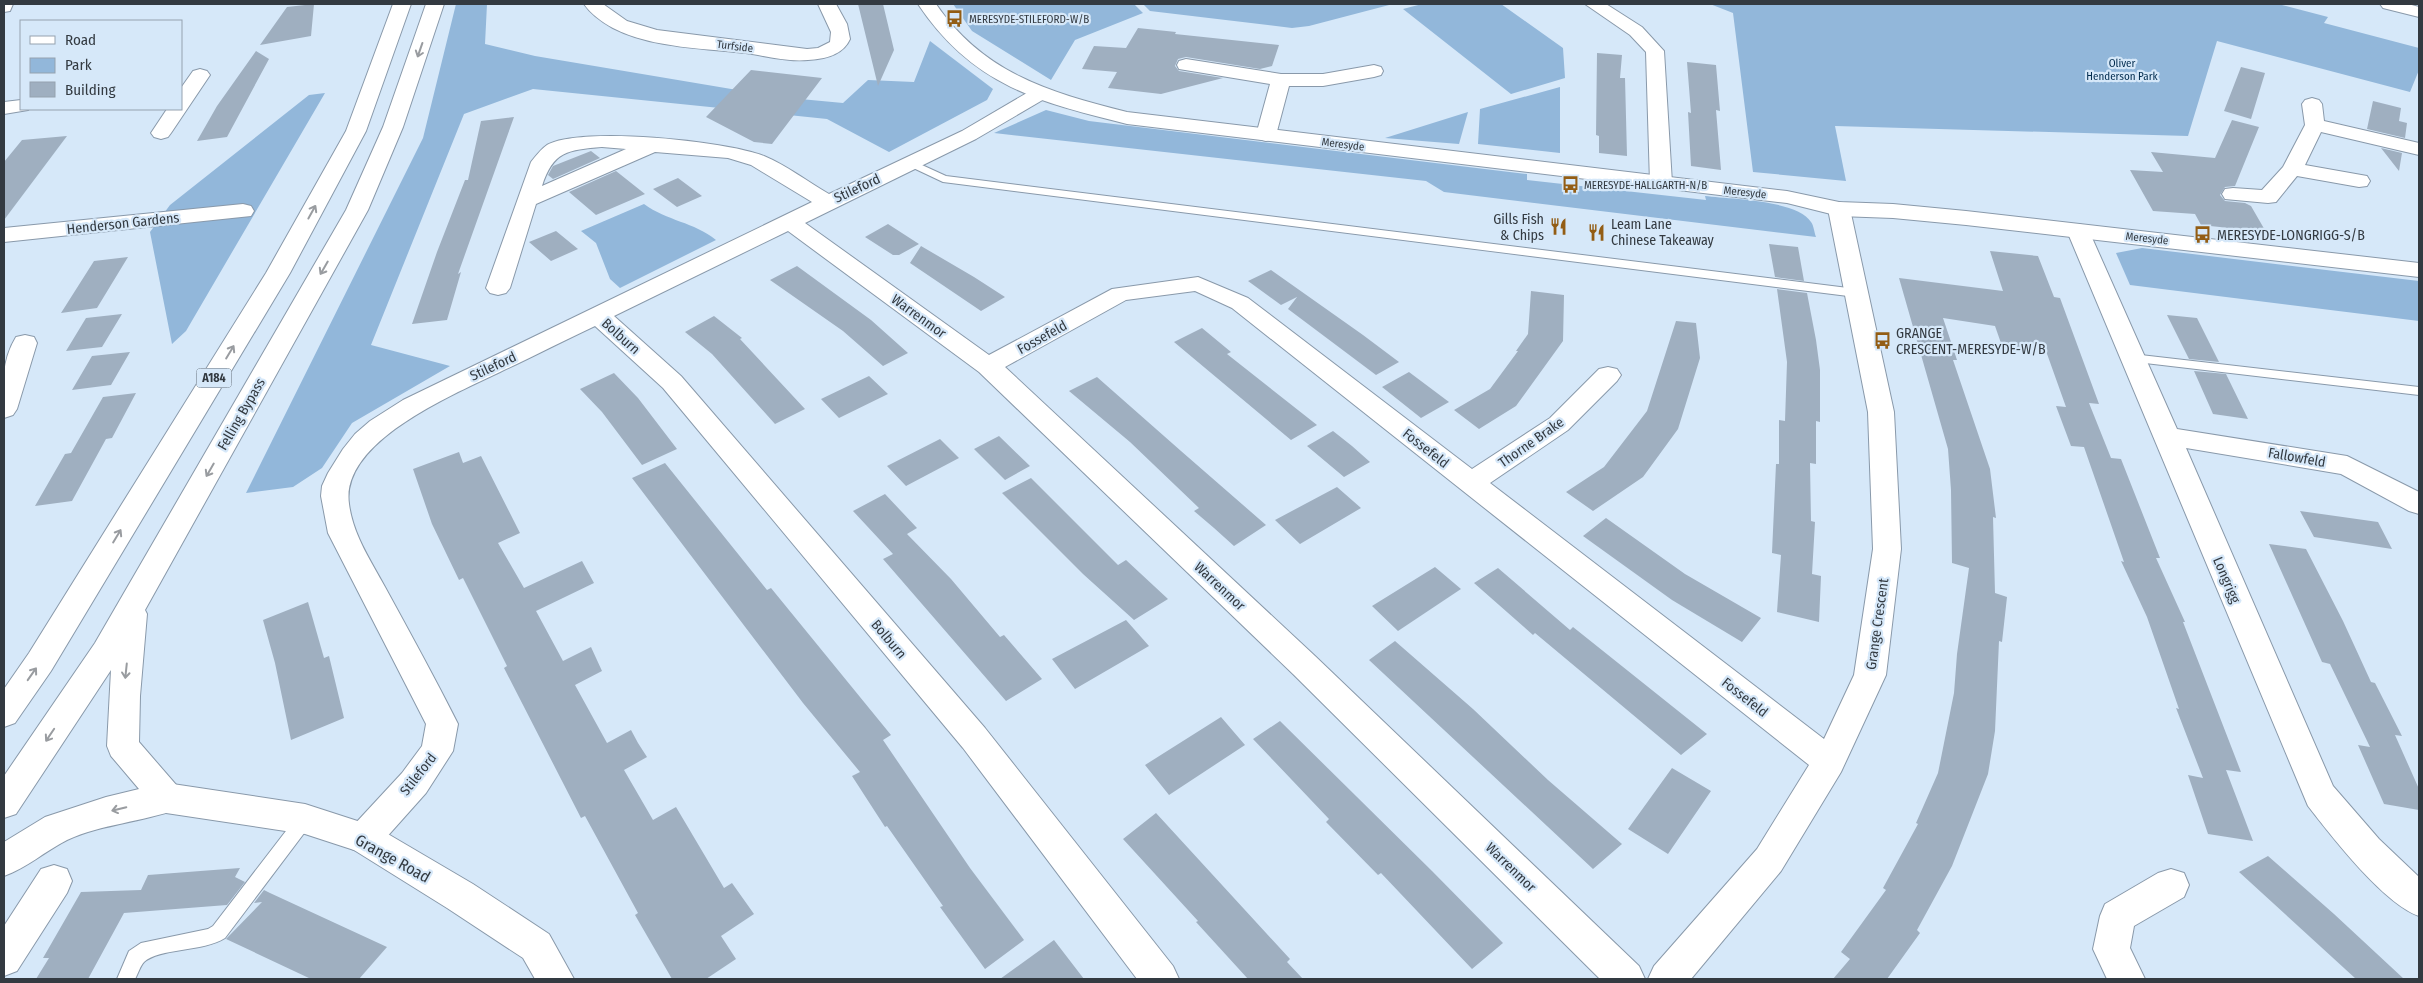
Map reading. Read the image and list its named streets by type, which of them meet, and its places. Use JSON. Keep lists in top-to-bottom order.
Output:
{
  "streets": {
    "main road": [
      "Turfside",
      "Meresyde",
      "Stileford",
      "Henderson Gardens",
      "Warrenmor",
      "Bolburn",
      "Fossefeld",
      "A184",
      "Felling Bypass",
      "Thorne Brake",
      "Fallowfeld",
      "Longrigg",
      "Grange Crescent",
      "Grange Road"
    ]
  },
  "crossings": [
    ["Meresyde", "Stileford"],
    ["Meresyde", "Longrigg"],
    ["Meresyde", "Grange Crescent"],
    ["Stileford", "Warrenmor"],
    ["Stileford", "Bolburn"],
    ["Stileford", "Grange Road"],
    ["Warrenmor", "Fossefeld"],
    ["Fossefeld", "Thorne Brake"],
    ["Fossefeld", "Grange Crescent"],
    ["Fallowfeld", "Longrigg"]
  ],
  "parks": ["Oliver Henderson Park"],
  "places": {
    "bus stop": [
      "MERESYDE-STILEFORD-W/B",
      "MERESYDE-HALLGARTH-N/B",
      "MERESYDE-LONGRIGG-S/B",
      "GRANGE CRESCENT-MERESYDE-W/B"
    ],
    "restaurant": ["Gills Fish & Chips", "Leam Lane Chinese Takeaway"]
  },
  "legend": ["Road", "Park", "Building"]
}
